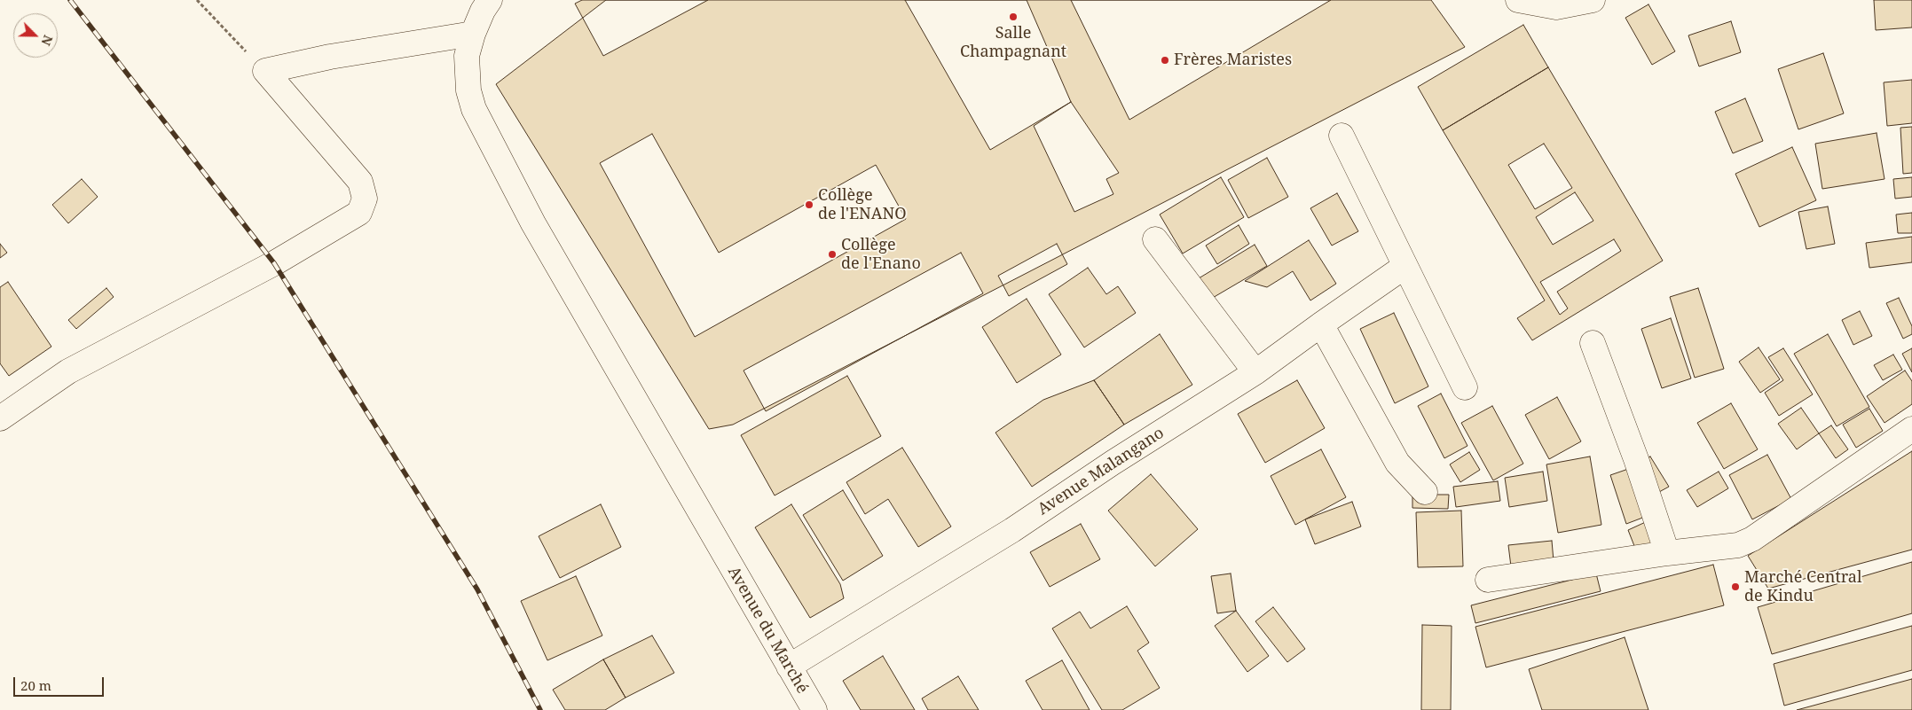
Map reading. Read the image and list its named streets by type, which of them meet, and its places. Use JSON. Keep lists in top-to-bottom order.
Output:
{
  "streets": {
    "street": ["Avenue Malangano", "Avenue du Marché"]
  },
  "crossings": [
    ["Avenue Malangano", "Avenue du Marché"]
  ],
  "places": [
    "Salle Champagnant",
    "Frères Maristes",
    "Collège de l'ENANO",
    "Collège de l'Enano",
    "Marché Central de Kindu"
  ],
  "scale_bar": "20 m",
  "north": "bottom right"
}
